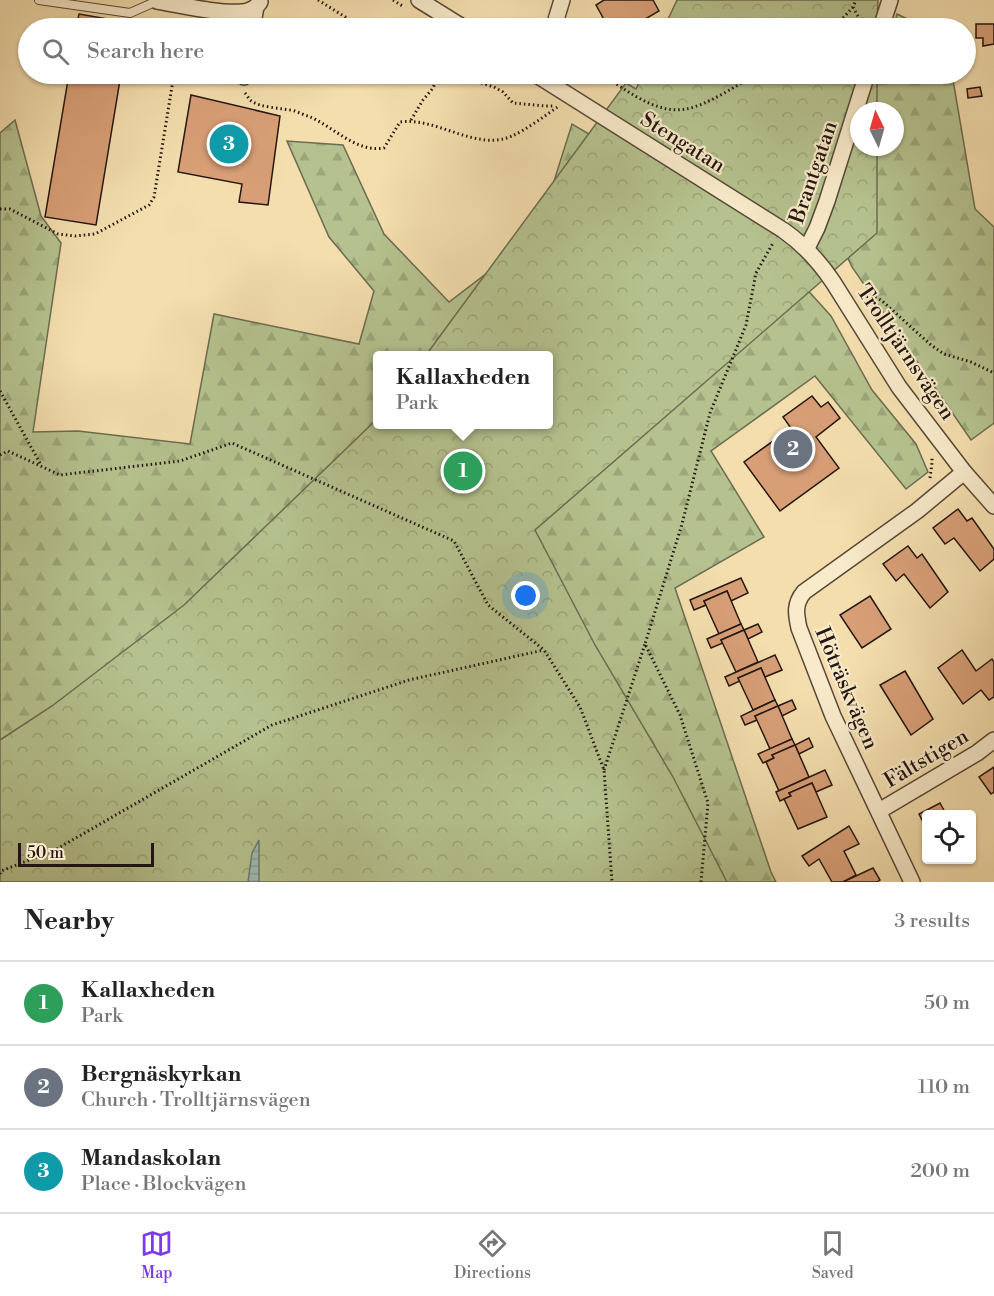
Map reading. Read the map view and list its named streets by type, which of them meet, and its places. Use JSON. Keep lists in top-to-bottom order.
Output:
{
  "streets": {
    "street": [
      "Stengatan",
      "Brantgatan",
      "Trolltjärnsvägen",
      "Höträskvägen",
      "Fältstigen"
    ]
  },
  "crossings": [
    ["Stengatan", "Brantgatan"],
    ["Stengatan", "Trolltjärnsvägen"],
    ["Brantgatan", "Trolltjärnsvägen"],
    ["Trolltjärnsvägen", "Höträskvägen"],
    ["Höträskvägen", "Fältstigen"]
  ],
  "scale_bar": "50 m",
  "north": "top",
  "page": {
    "search": "Search here",
    "pins": ["3", "2", "1"],
    "popup": ["Kallaxheden", "Park"],
    "scale": "50 m",
    "heading": ["Nearby", "3 results"],
    "list": [
      {
        "mark": "1",
        "name": "Kallaxheden",
        "note": "Park",
        "value": "50 m"
      },
      {
        "mark": "2",
        "name": "Bergnäskyrkan",
        "note": "Church · Trolltjärnsvägen",
        "value": "110 m"
      },
      {
        "mark": "3",
        "name": "Mandaskolan",
        "note": "Place · Blockvägen",
        "value": "200 m"
      }
    ],
    "nav": ["Map", "Directions", "Saved"]
  }
}
